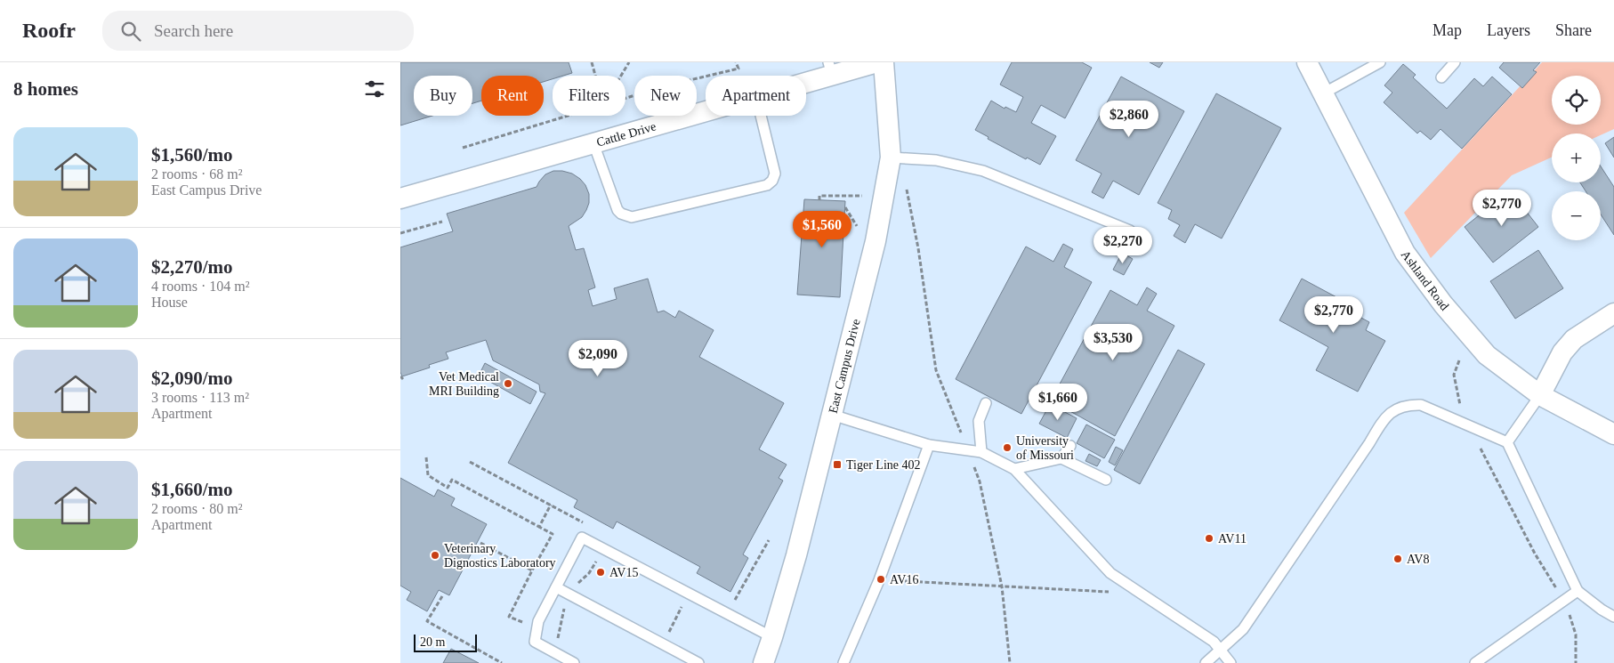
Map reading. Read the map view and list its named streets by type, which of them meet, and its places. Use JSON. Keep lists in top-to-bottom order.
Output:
{
  "streets": {
    "street": ["Cattle Drive", "Ashland Road", "East Campus Drive"]
  },
  "places": {
    "other": [
      "Vet Medical MRI Building",
      "University of Missouri",
      "AV11",
      "Veterinary Dignostics Laboratory",
      "AV8",
      "AV15",
      "AV16"
    ],
    "transit": ["Tiger Line 402"]
  },
  "scale_bar": "20 m",
  "page": {
    "header": "Roofr",
    "search": "Search here",
    "nav": ["Map", "Layers", "Share"],
    "heading": "8 homes",
    "map_buttons": ["+", "−"],
    "chip": [
      "Buy",
      "Rent",
      "Filters",
      "New",
      "Apartment"
    ],
    "price": [
      "$2,860",
      "$2,770",
      "$1,560",
      "$2,270",
      "$2,770",
      "$3,530",
      "$2,090",
      "$1,660"
    ],
    "list": [
      {
        "name": "$1,560/mo",
        "note": "2 rooms · 68 m² · East Campus Drive"
      },
      {
        "name": "$2,270/mo",
        "note": "4 rooms · 104 m² · House"
      },
      {
        "name": "$2,090/mo",
        "note": "3 rooms · 113 m² · Apartment"
      },
      {
        "name": "$1,660/mo",
        "note": "2 rooms · 80 m² · Apartment"
      }
    ],
    "scale": "20 m"
  }
}
